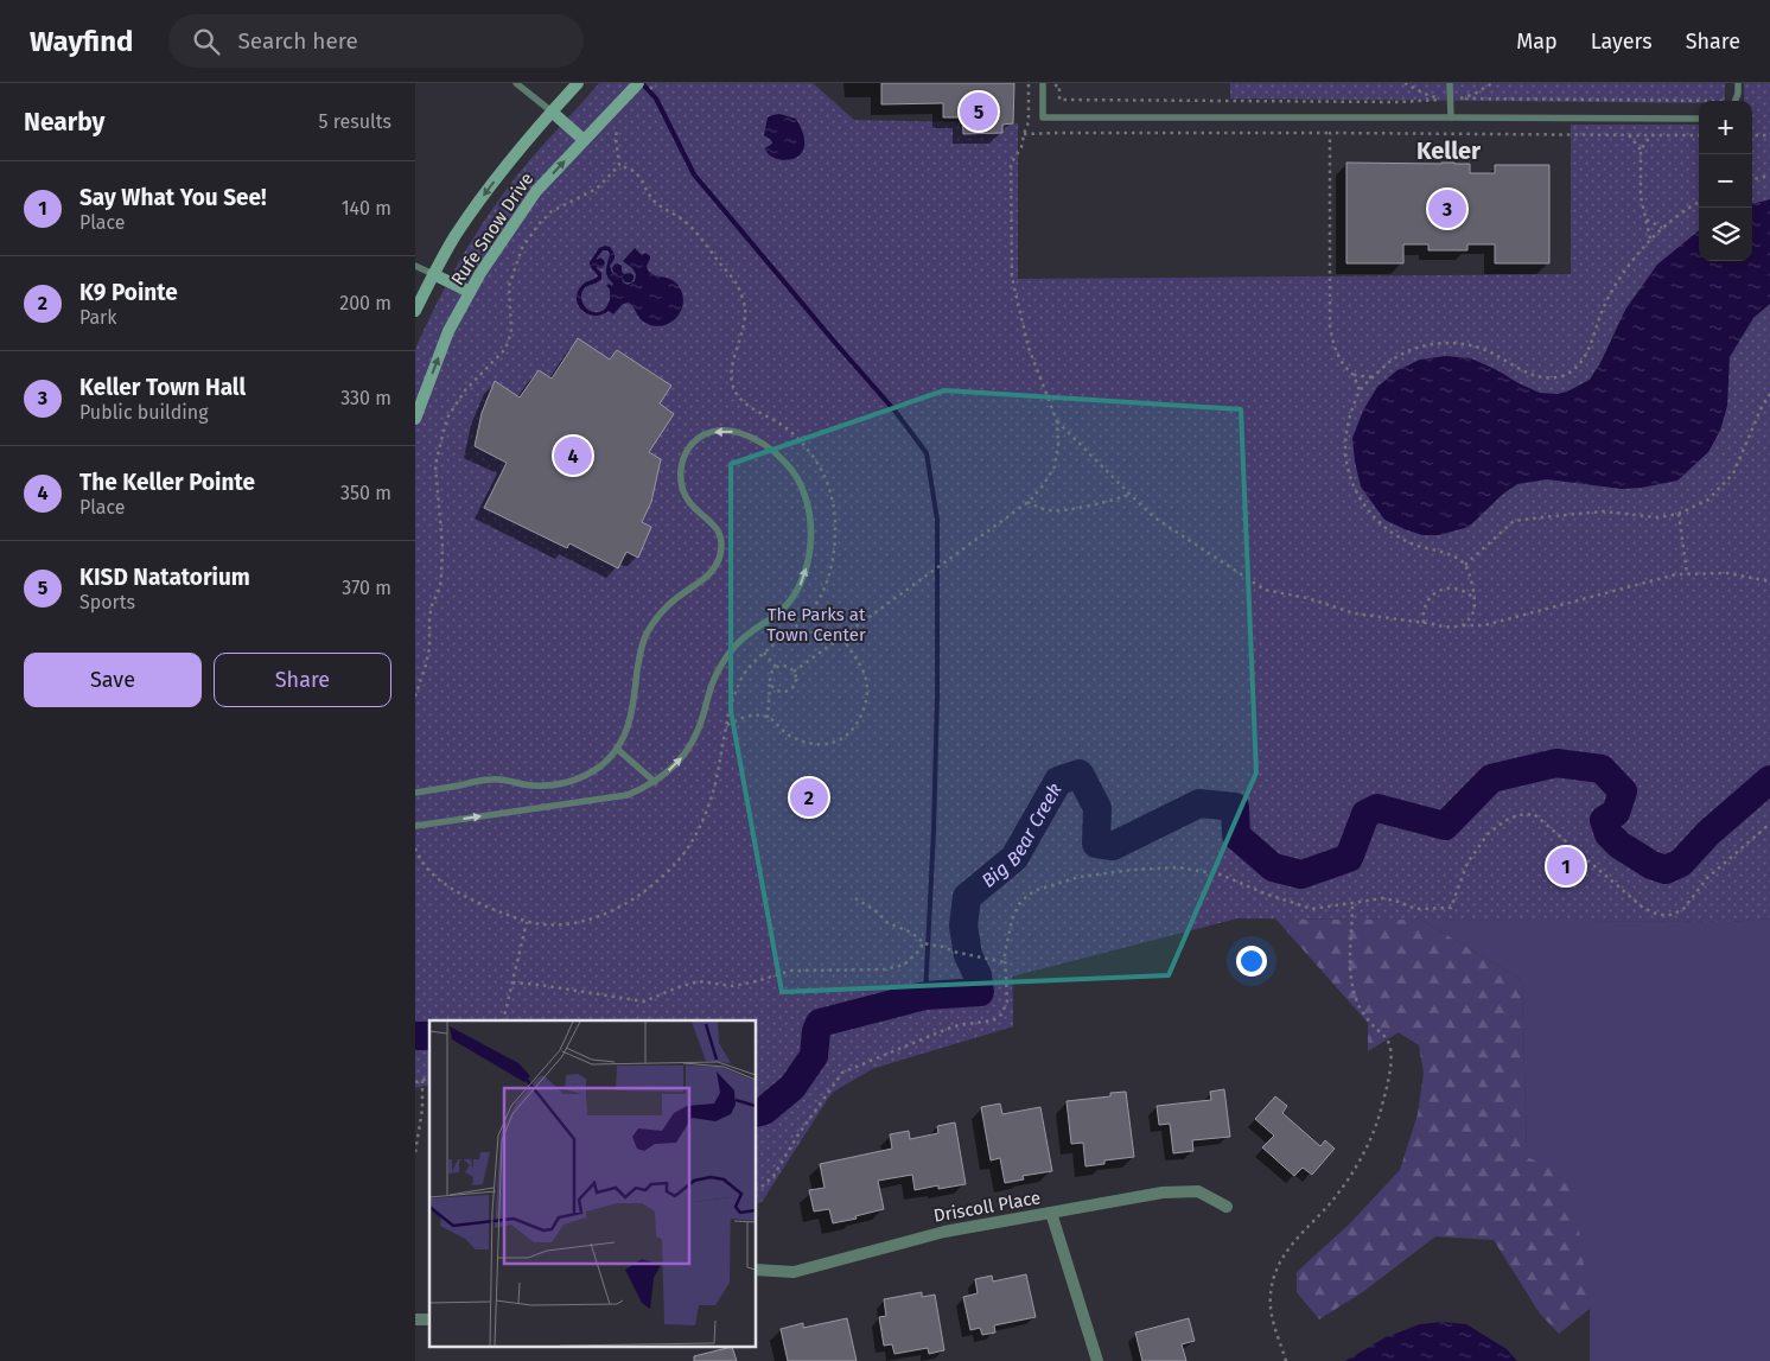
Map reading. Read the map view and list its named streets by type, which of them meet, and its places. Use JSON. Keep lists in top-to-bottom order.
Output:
{
  "streets": {
    "main road": ["Rufe Snow Drive"],
    "street": ["Driscoll Place"]
  },
  "districts": ["Keller"],
  "water": ["Big Bear Creek"],
  "parks": ["The Parks at Town Center"],
  "page": {
    "header": "Wayfind",
    "search": "Search here",
    "nav": ["Map", "Layers", "Share"],
    "heading": ["Nearby", "5 results"],
    "pins": [
      "5",
      "3",
      "4",
      "2",
      "1"
    ],
    "map_buttons": ["+", "−"],
    "list": [
      {
        "mark": "1",
        "name": "Say What You See!",
        "note": "Place",
        "value": "140 m"
      },
      {
        "mark": "2",
        "name": "K9 Pointe",
        "note": "Park",
        "value": "200 m"
      },
      {
        "mark": "3",
        "name": "Keller Town Hall",
        "note": "Public building",
        "value": "330 m"
      },
      {
        "mark": "4",
        "name": "The Keller Pointe",
        "note": "Place",
        "value": "350 m"
      },
      {
        "mark": "5",
        "name": "KISD Natatorium",
        "note": "Sports",
        "value": "370 m"
      }
    ],
    "buttons": ["Save", "Share"]
  }
}
